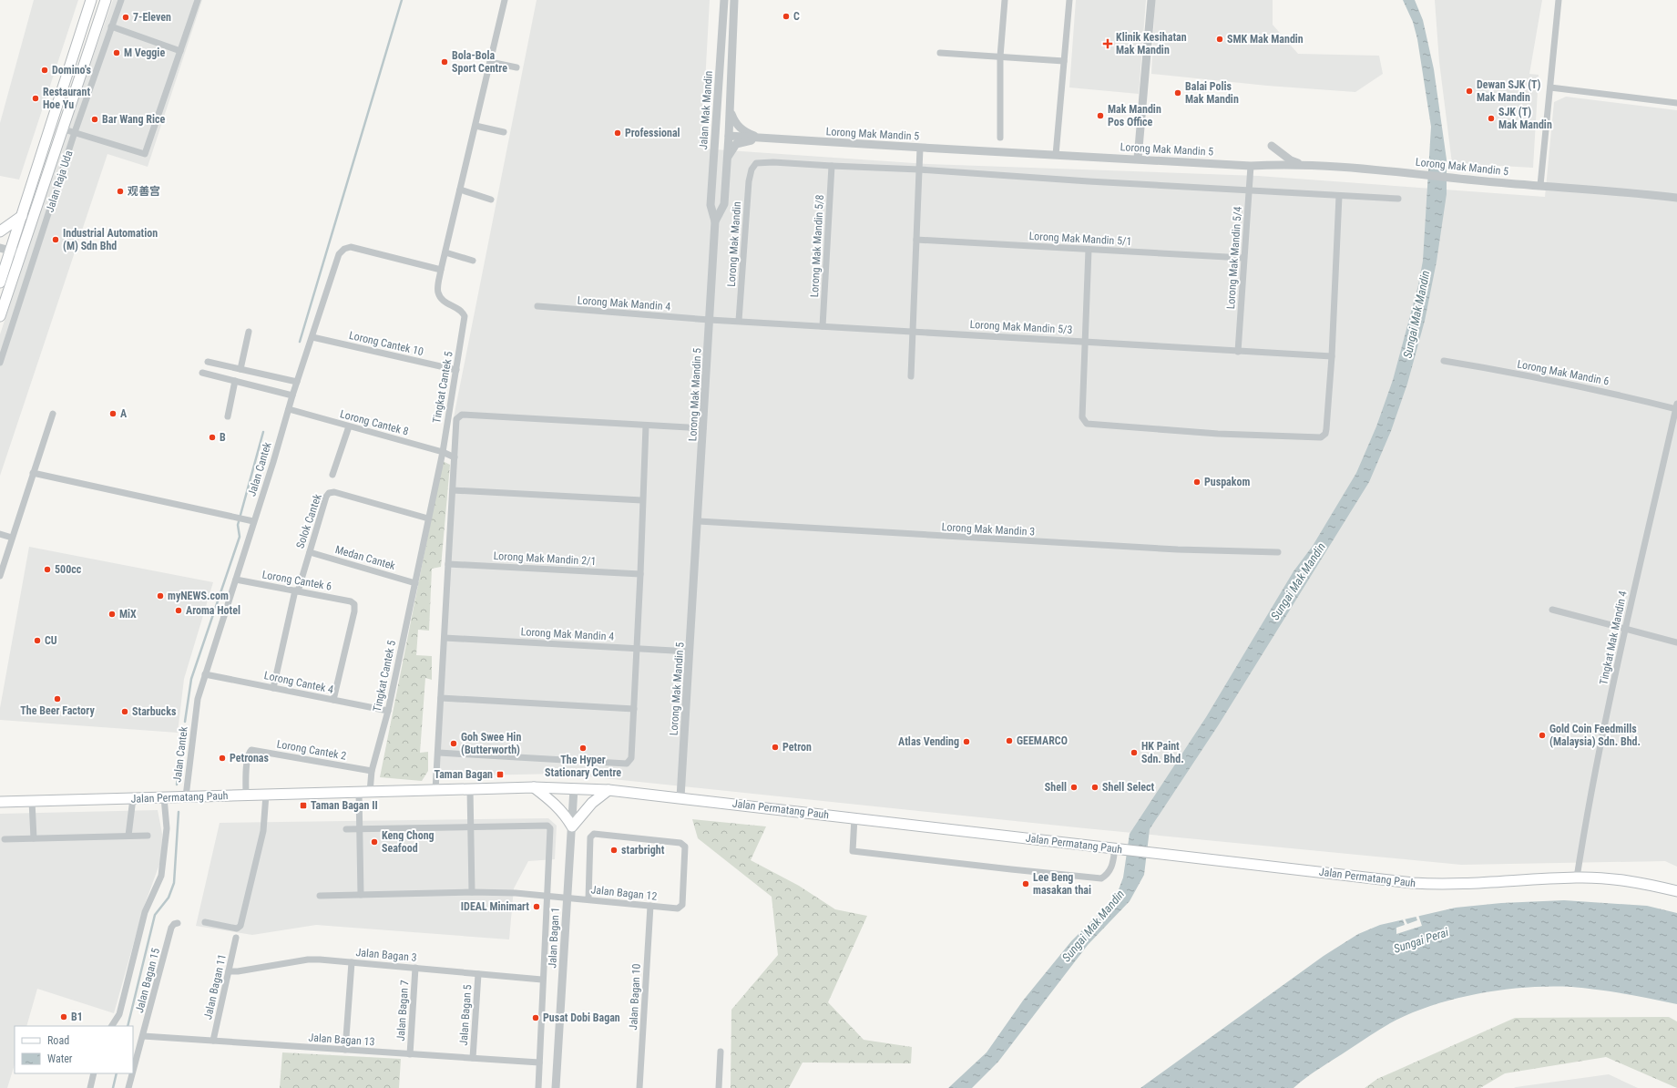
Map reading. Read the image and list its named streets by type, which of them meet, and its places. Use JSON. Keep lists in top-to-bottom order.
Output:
{
  "streets": {
    "main road": ["Jalan Raja Uda", "Jalan Permatang Pauh"],
    "street": [
      "Jalan Mak Mandin",
      "Lorong Mak Mandin 5",
      "Lorong Mak Mandin 5/1",
      "Lorong Mak Mandin",
      "Lorong Mak Mandin 5/8",
      "Lorong Mak Mandin 5/4",
      "Lorong Mak Mandin 4",
      "Lorong Mak Mandin 5/3",
      "Lorong Cantek 10",
      "Lorong Mak Mandin 6",
      "Tingkat Cantek 5",
      "Lorong Cantek 8",
      "Jalan Cantek",
      "Solok Cantek",
      "Lorong Mak Mandin 3",
      "Medan Cantek",
      "Lorong Mak Mandin 2/1",
      "Lorong Cantek 6",
      "Tingkat Mak Mandin 4",
      "Lorong Cantek 4",
      "Lorong Cantek 2",
      "Jalan Bagan 12",
      "Jalan Bagan 1",
      "Jalan Bagan 3",
      "Jalan Bagan 15",
      "Jalan Bagan 11",
      "Jalan Bagan 10",
      "Jalan Bagan 7",
      "Jalan Bagan 5",
      "Jalan Bagan 13"
    ]
  },
  "crossings": [
    ["Jalan Mak Mandin", "Lorong Mak Mandin 5"],
    ["Lorong Mak Mandin 5", "Lorong Mak Mandin 5/4"],
    ["Lorong Mak Mandin 5", "Lorong Mak Mandin 4"],
    ["Lorong Mak Mandin 5", "Lorong Mak Mandin 5/3"],
    ["Lorong Mak Mandin 5", "Lorong Mak Mandin 3"],
    ["Lorong Mak Mandin 5", "Jalan Permatang Pauh"],
    ["Lorong Mak Mandin 5/1", "Lorong Mak Mandin 5/4"],
    ["Lorong Mak Mandin", "Lorong Mak Mandin 5/8"],
    ["Lorong Mak Mandin", "Lorong Mak Mandin 5/3"],
    ["Lorong Mak Mandin 5/8", "Lorong Mak Mandin 5/3"],
    ["Lorong Mak Mandin 5/4", "Lorong Mak Mandin 5/3"],
    ["Lorong Mak Mandin 4", "Lorong Mak Mandin 5/3"],
    ["Lorong Cantek 10", "Tingkat Cantek 5"],
    ["Lorong Cantek 10", "Jalan Cantek"],
    ["Lorong Mak Mandin 6", "Tingkat Mak Mandin 4"],
    ["Tingkat Cantek 5", "Lorong Cantek 8"],
    ["Tingkat Cantek 5", "Jalan Cantek"],
    ["Tingkat Cantek 5", "Solok Cantek"],
    ["Tingkat Cantek 5", "Medan Cantek"],
    ["Tingkat Cantek 5", "Lorong Cantek 4"],
    ["Tingkat Cantek 5", "Lorong Cantek 2"],
    ["Tingkat Cantek 5", "Jalan Permatang Pauh"],
    ["Lorong Cantek 8", "Jalan Cantek"],
    ["Jalan Cantek", "Lorong Cantek 6"],
    ["Jalan Cantek", "Lorong Cantek 4"],
    ["Jalan Cantek", "Jalan Permatang Pauh"],
    ["Solok Cantek", "Medan Cantek"],
    ["Solok Cantek", "Lorong Cantek 6"],
    ["Solok Cantek", "Lorong Cantek 4"],
    ["Lorong Cantek 6", "Lorong Cantek 4"],
    ["Tingkat Mak Mandin 4", "Jalan Permatang Pauh"],
    ["Lorong Cantek 2", "Jalan Permatang Pauh"],
    ["Jalan Permatang Pauh", "Jalan Bagan 1"],
    ["Jalan Bagan 12", "Jalan Bagan 1"],
    ["Jalan Bagan 12", "Jalan Bagan 10"],
    ["Jalan Bagan 1", "Jalan Bagan 3"],
    ["Jalan Bagan 1", "Jalan Bagan 13"],
    ["Jalan Bagan 3", "Jalan Bagan 11"],
    ["Jalan Bagan 3", "Jalan Bagan 7"],
    ["Jalan Bagan 3", "Jalan Bagan 5"],
    ["Jalan Bagan 15", "Jalan Bagan 13"],
    ["Jalan Bagan 11", "Jalan Bagan 13"],
    ["Jalan Bagan 7", "Jalan Bagan 13"],
    ["Jalan Bagan 5", "Jalan Bagan 13"]
  ],
  "water": ["Sungai Mak Mandin", "Sungai Perai"],
  "places": {
    "other": [
      "C",
      "7-Eleven",
      "SMK Mak Mandin",
      "M Veggie",
      "Bola-Bola Sport Centre",
      "Domino's",
      "Dewan SJK (T) Mak Mandin",
      "Balai Polis Mak Mandin",
      "Restaurant Hoe Yu",
      "Mak Mandin Pos Office",
      "SJK (T) Mak Mandin",
      "Bar Wang Rice",
      "Professional",
      "观善宫",
      "Industrial Automation (M) Sdn Bhd",
      "A",
      "B",
      "Puspakom",
      "500cc",
      "myNEWS.com",
      "Aroma Hotel",
      "MiX",
      "CU",
      "The Beer Factory",
      "Starbucks",
      "Gold Coin Feedmills (Malaysia) Sdn. Bhd.",
      "GEEMARCO",
      "Atlas Vending",
      "Goh Swee Hin (Butterworth)",
      "Petron",
      "The Hyper Stationary Centre",
      "HK Paint Sdn. Bhd.",
      "Petronas",
      "Shell",
      "Shell Select",
      "Keng Chong Seafood",
      "starbright",
      "Lee Beng masakan thai",
      "IDEAL Minimart",
      "B1",
      "Pusat Dobi Bagan"
    ],
    "health": ["Klinik Kesihatan Mak Mandin"],
    "transit": ["Taman Bagan", "Taman Bagan II"]
  },
  "legend": ["Road", "Water"]
}
